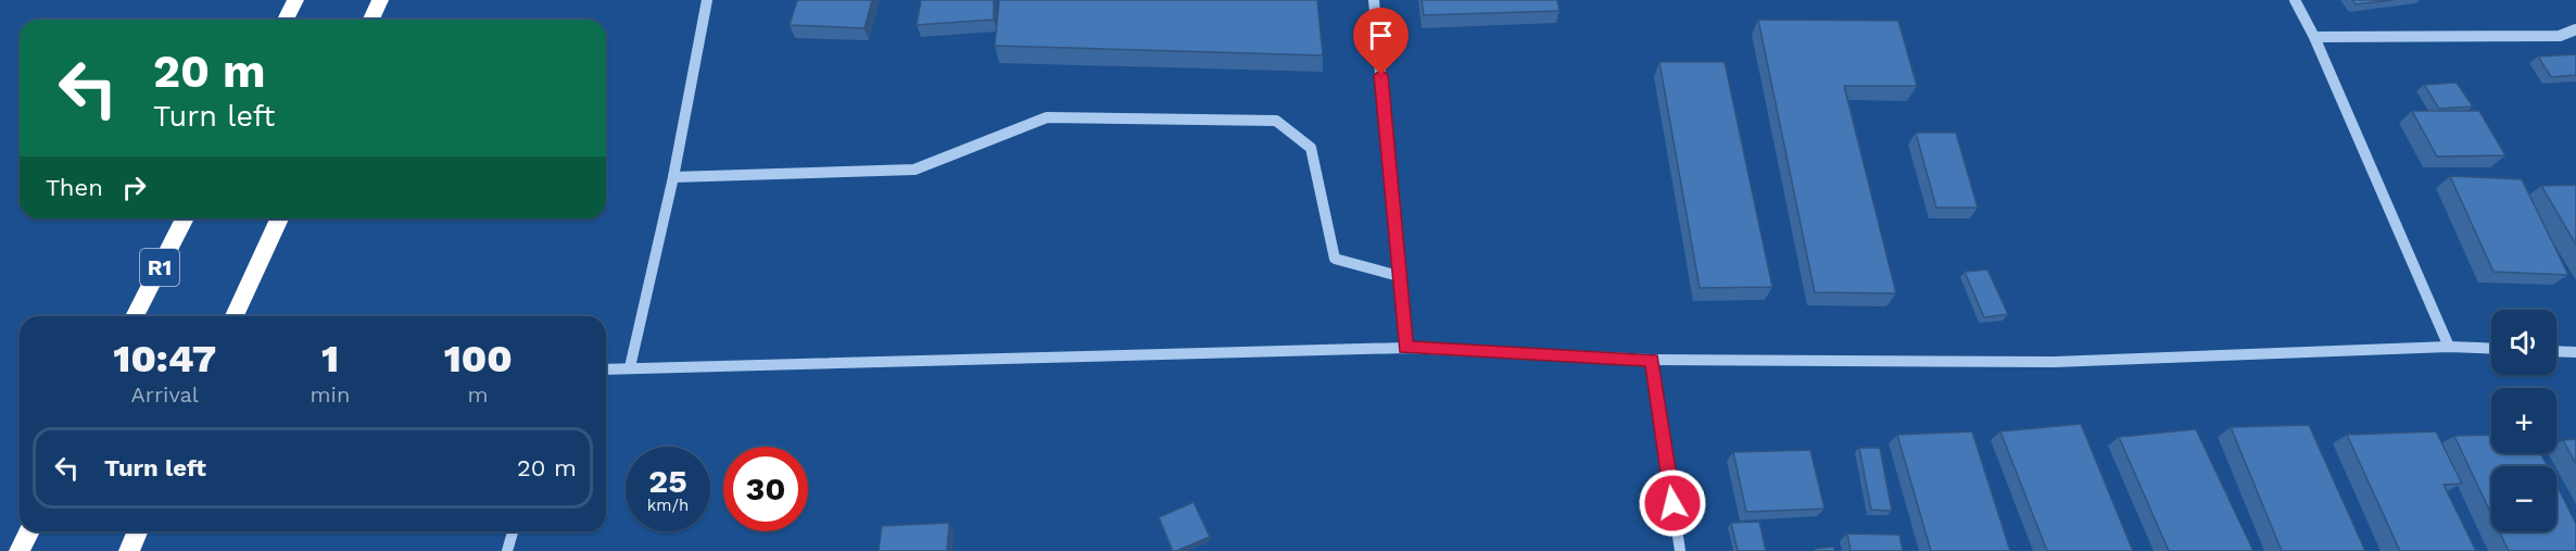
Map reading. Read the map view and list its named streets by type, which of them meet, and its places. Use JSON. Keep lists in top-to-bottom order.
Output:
{
  "streets": {
    "highway": ["R1"]
  },
  "page": {
    "turn": ["20 m", "Turn left"],
    "then": "Then",
    "map_buttons": ["+", "−"],
    "eta": [
      "10:47",
      "Arrival",
      "1",
      "min",
      "100",
      "m"
    ],
    "list": [
      {
        "name": "Turn left",
        "value": "20 m"
      }
    ],
    "speed": "25 km/h",
    "limit": "30"
  }
}
